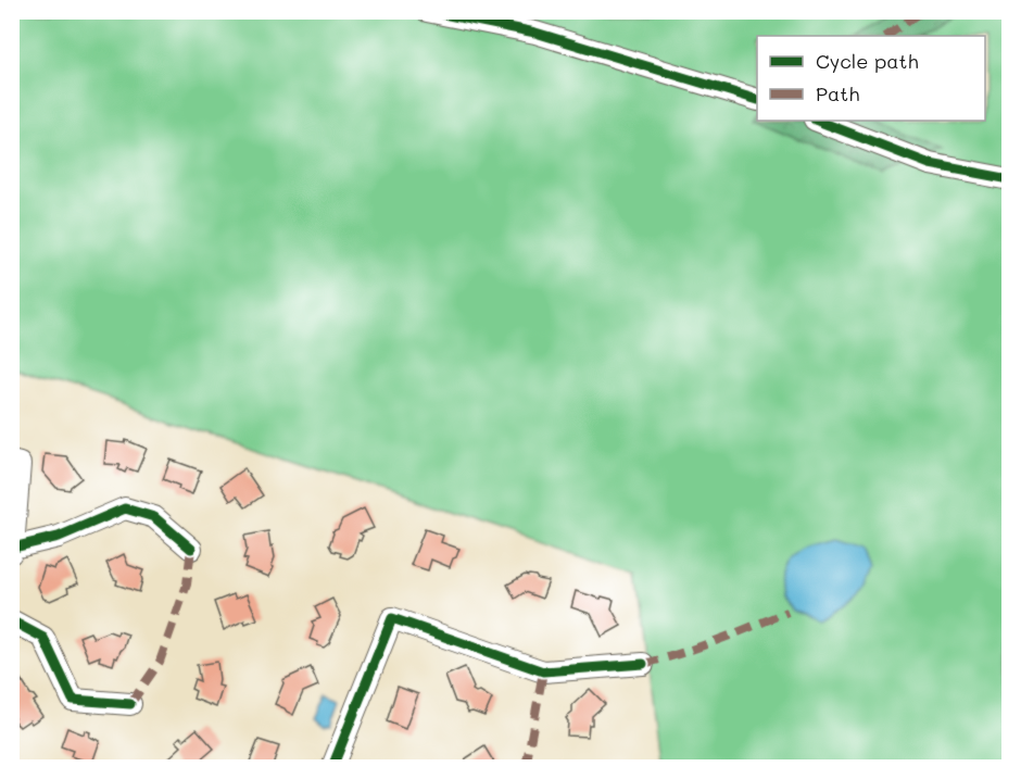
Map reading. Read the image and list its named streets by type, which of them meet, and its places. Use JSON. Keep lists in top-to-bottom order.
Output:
{
  "legend": ["Cycle path", "Path"]
}
